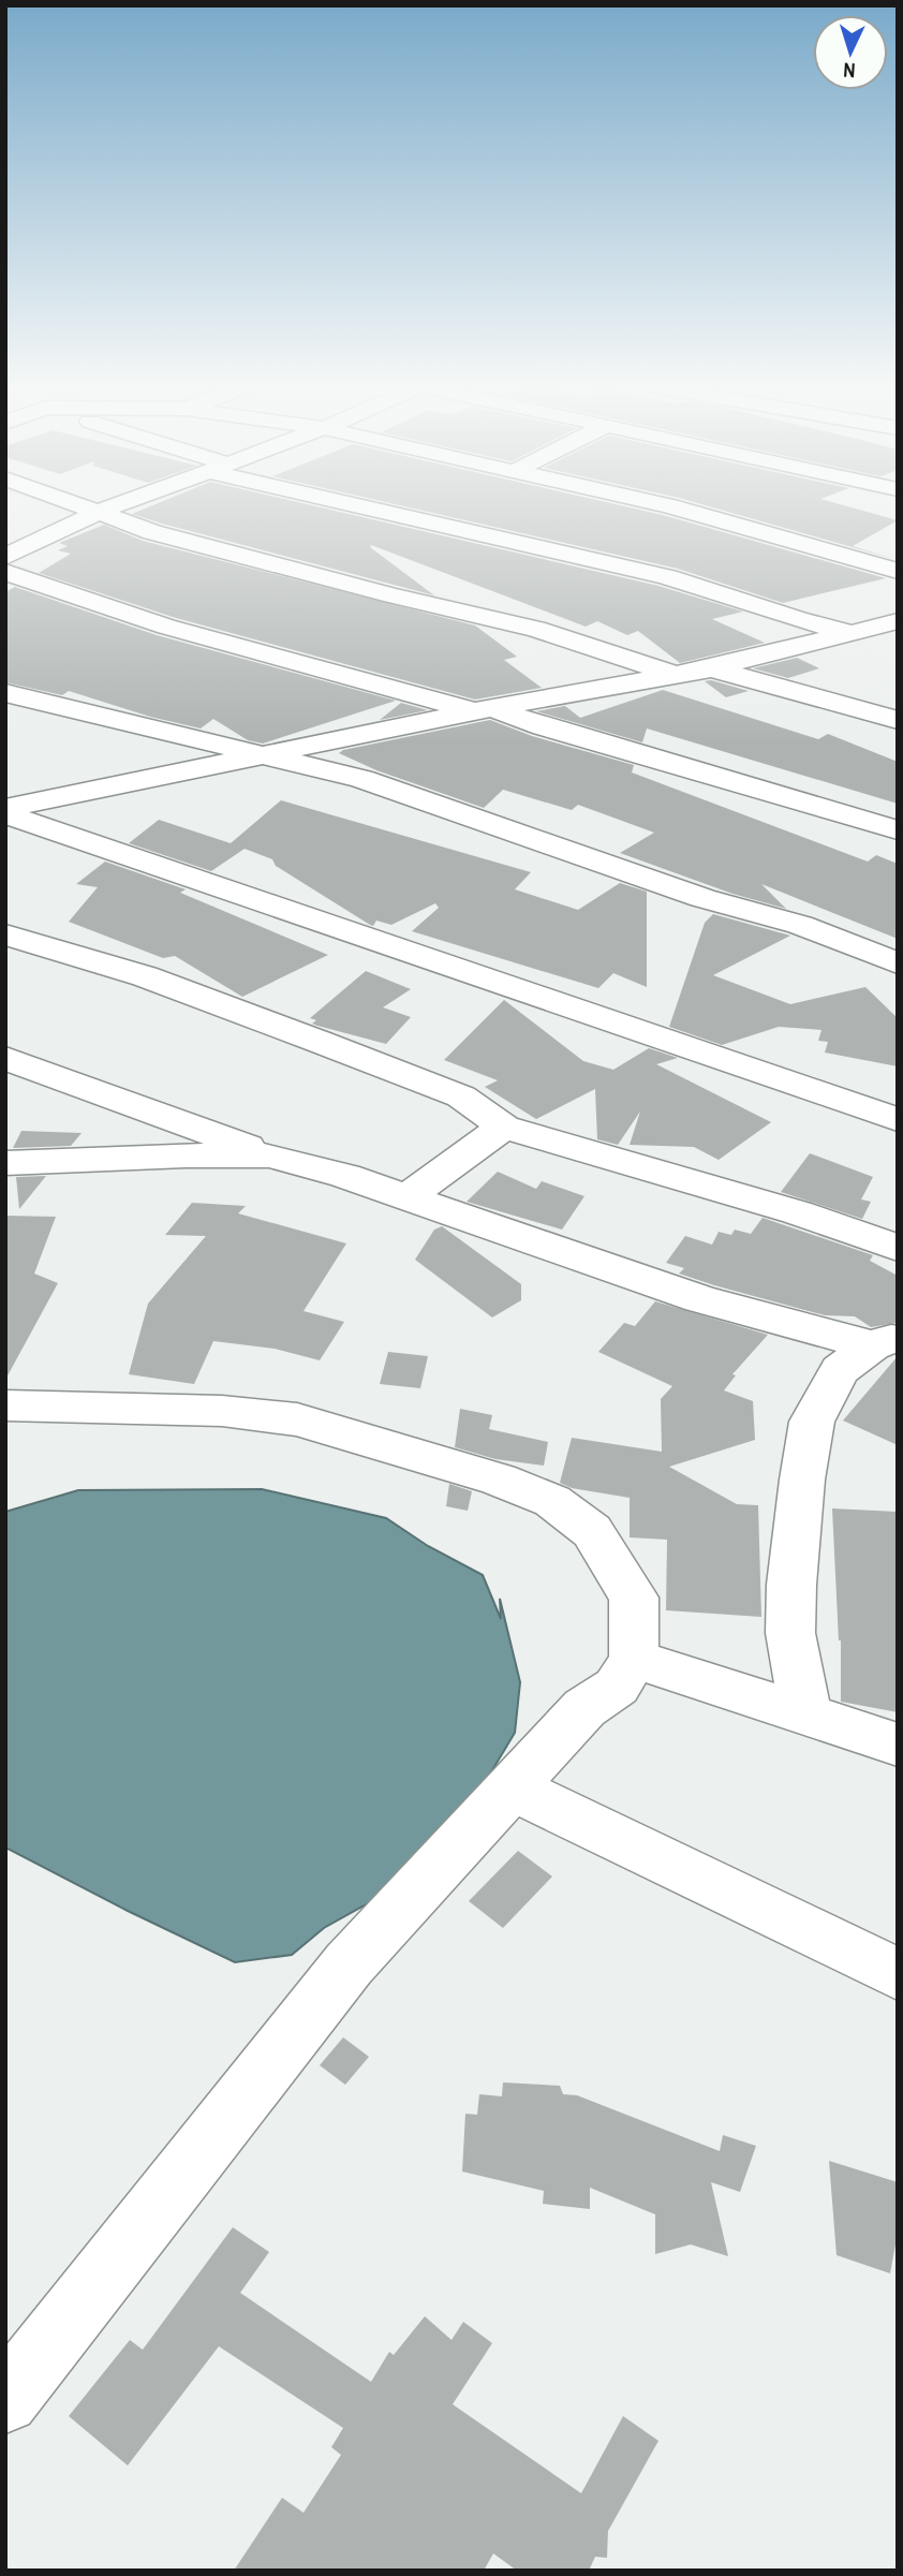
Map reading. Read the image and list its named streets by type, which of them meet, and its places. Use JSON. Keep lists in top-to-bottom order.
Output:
{
  "north": "bottom"
}
